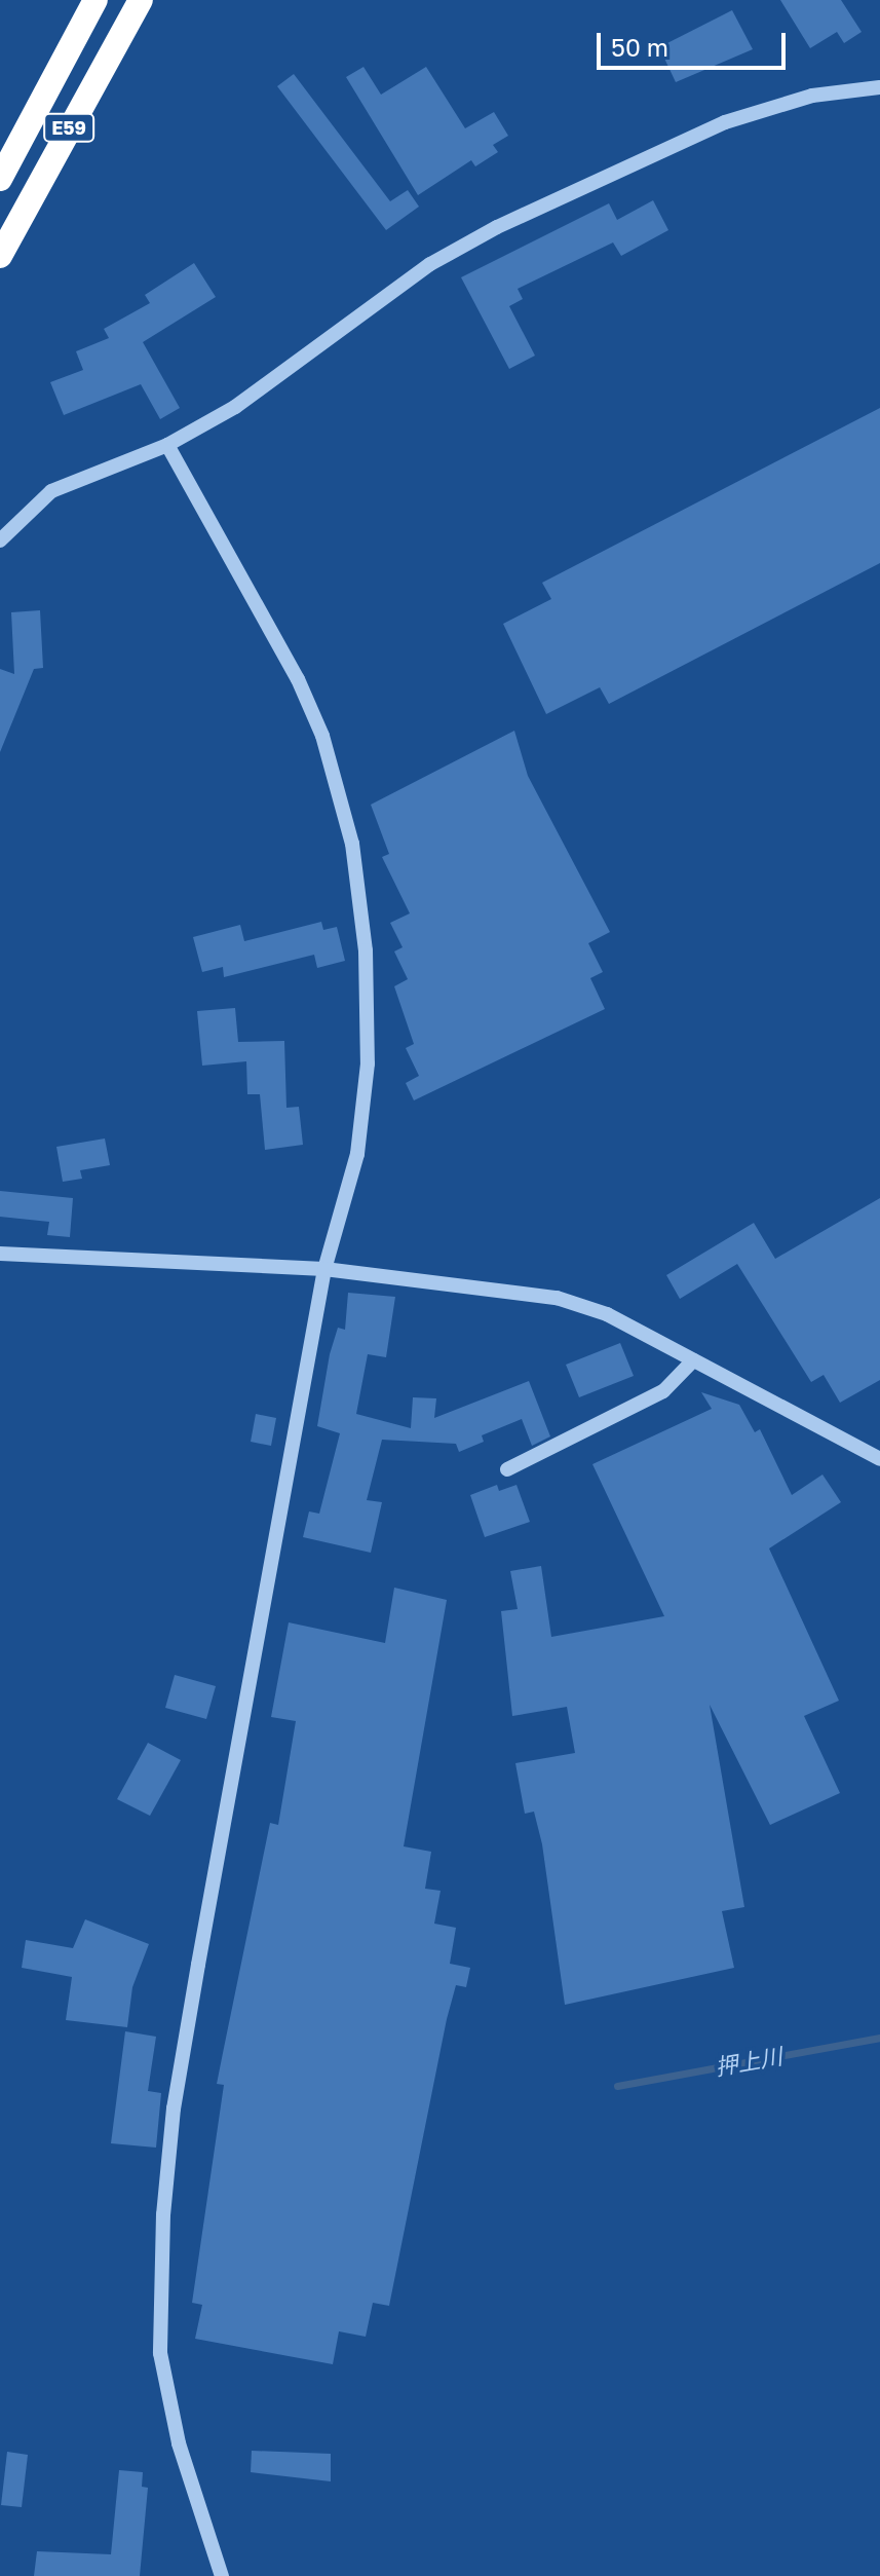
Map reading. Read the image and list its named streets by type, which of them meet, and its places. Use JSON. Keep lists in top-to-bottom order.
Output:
{
  "streets": {
    "highway": ["E59"]
  },
  "water": ["押上川"],
  "scale_bar": "50 m"
}
